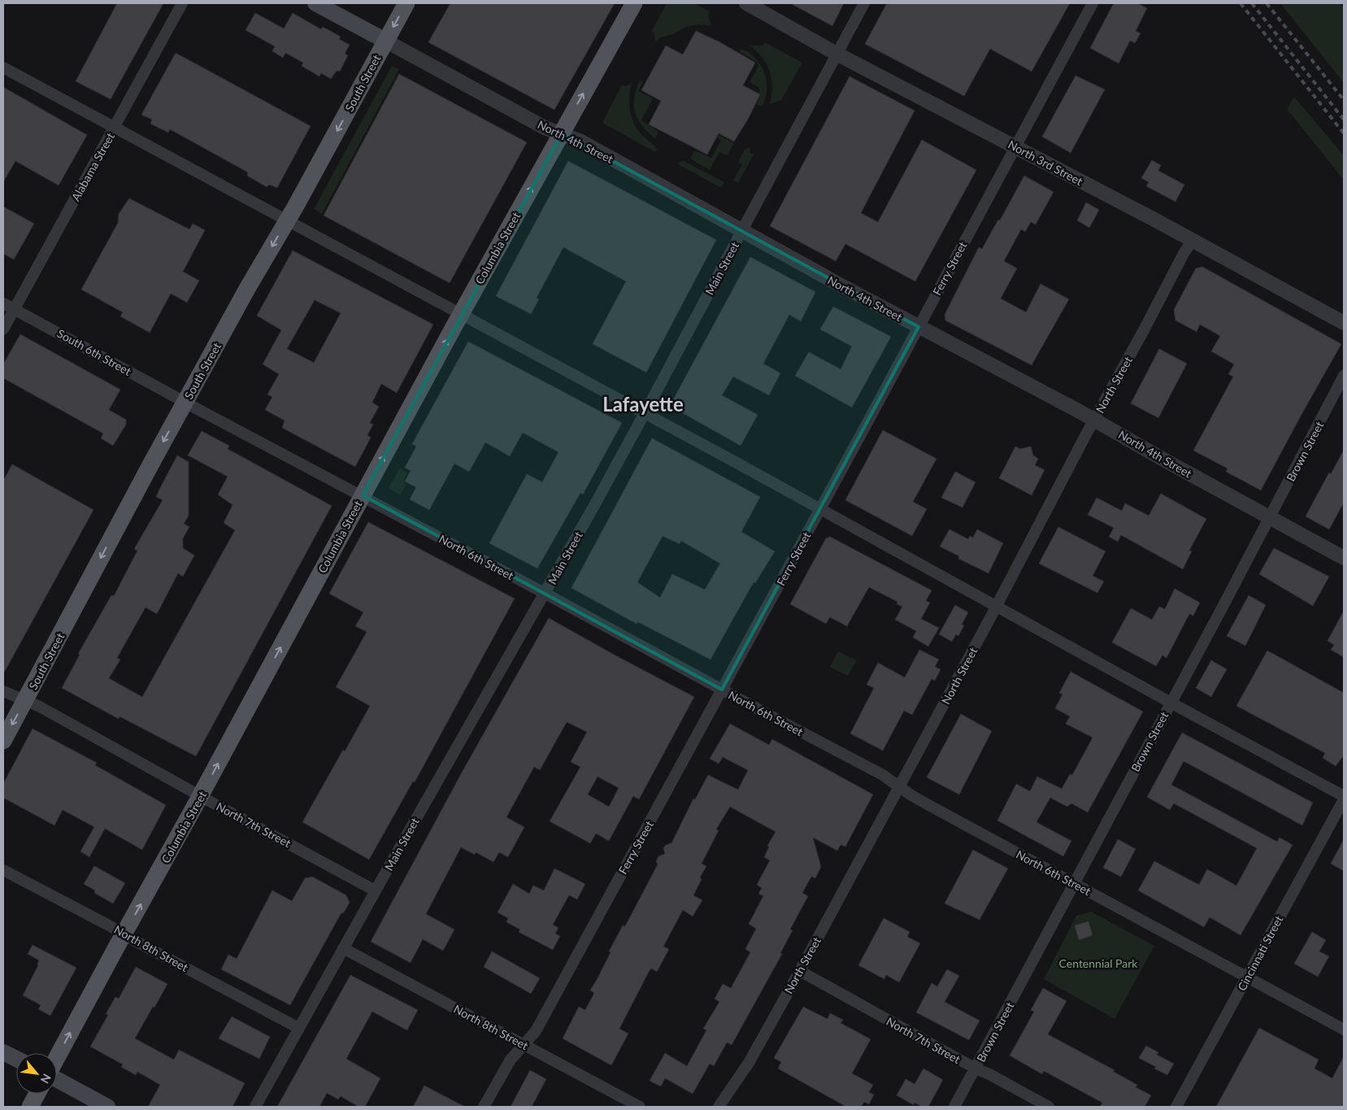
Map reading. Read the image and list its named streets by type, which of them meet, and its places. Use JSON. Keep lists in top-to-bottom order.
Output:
{
  "streets": {
    "main road": ["South Street", "Columbia Street"],
    "street": [
      "North 4th Street",
      "North 3rd Street",
      "Alabama Street",
      "Main Street",
      "Ferry Street",
      "South 6th Street",
      "North Street",
      "Brown Street",
      "North 6th Street",
      "North 7th Street",
      "North 8th Street",
      "Cincinnati Street"
    ]
  },
  "crossings": [
    ["South Street", "North 4th Street"],
    ["South Street", "South 6th Street"],
    ["South Street", "North 6th Street"],
    ["South Street", "North 7th Street"],
    ["North 4th Street", "Columbia Street"],
    ["North 4th Street", "Main Street"],
    ["North 4th Street", "Ferry Street"],
    ["North 4th Street", "North Street"],
    ["North 4th Street", "Brown Street"],
    ["North 3rd Street", "Main Street"],
    ["North 3rd Street", "Ferry Street"],
    ["North 3rd Street", "North Street"],
    ["Alabama Street", "South 6th Street"],
    ["Columbia Street", "North 6th Street"],
    ["Columbia Street", "North 7th Street"],
    ["Columbia Street", "North 8th Street"],
    ["Main Street", "North 6th Street"],
    ["Main Street", "North 7th Street"],
    ["Main Street", "North 8th Street"],
    ["Ferry Street", "North 6th Street"],
    ["Ferry Street", "North 8th Street"],
    ["South 6th Street", "North 6th Street"],
    ["North Street", "North 6th Street"],
    ["North Street", "North 7th Street"],
    ["Brown Street", "North 6th Street"],
    ["Brown Street", "North 7th Street"],
    ["North 6th Street", "Cincinnati Street"]
  ],
  "one_way": ["South Street", "Columbia Street"],
  "districts": ["Lafayette"],
  "parks": ["Centennial Park"],
  "north": "bottom right"
}
